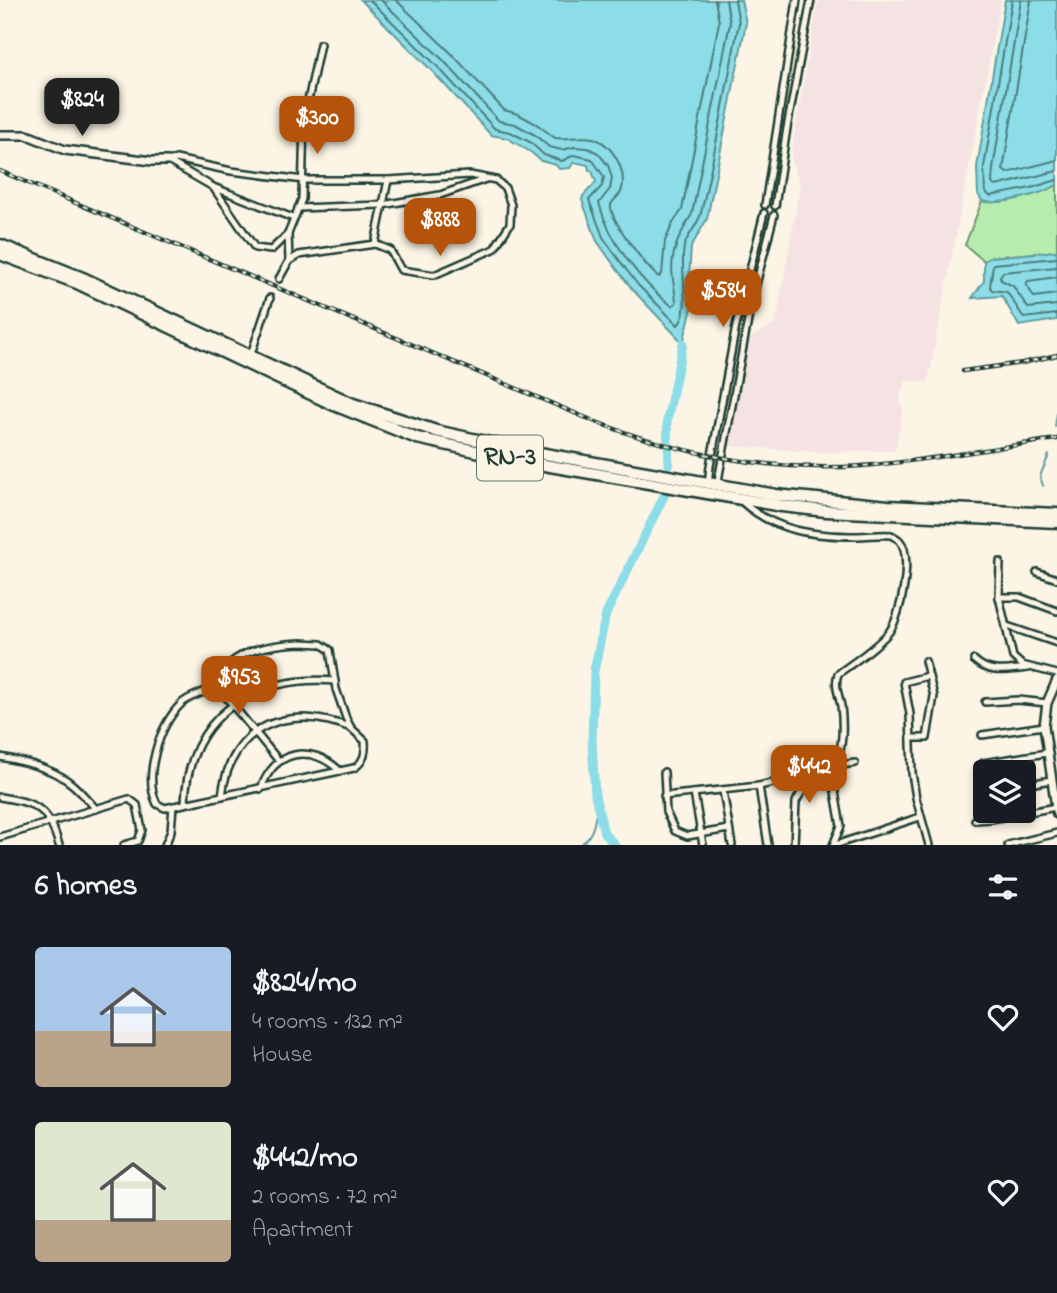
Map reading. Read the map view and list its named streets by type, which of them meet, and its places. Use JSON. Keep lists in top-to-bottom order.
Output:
{
  "streets": {
    "highway": ["RN-3"]
  },
  "page": {
    "price": [
      "$824",
      "$300",
      "$888",
      "$584",
      "$953",
      "$442"
    ],
    "heading": "6 homes",
    "list": [
      {
        "name": "$824/mo",
        "note": "4 rooms · 132 m² · House"
      },
      {
        "name": "$442/mo",
        "note": "2 rooms · 72 m² · Apartment"
      }
    ]
  }
}
